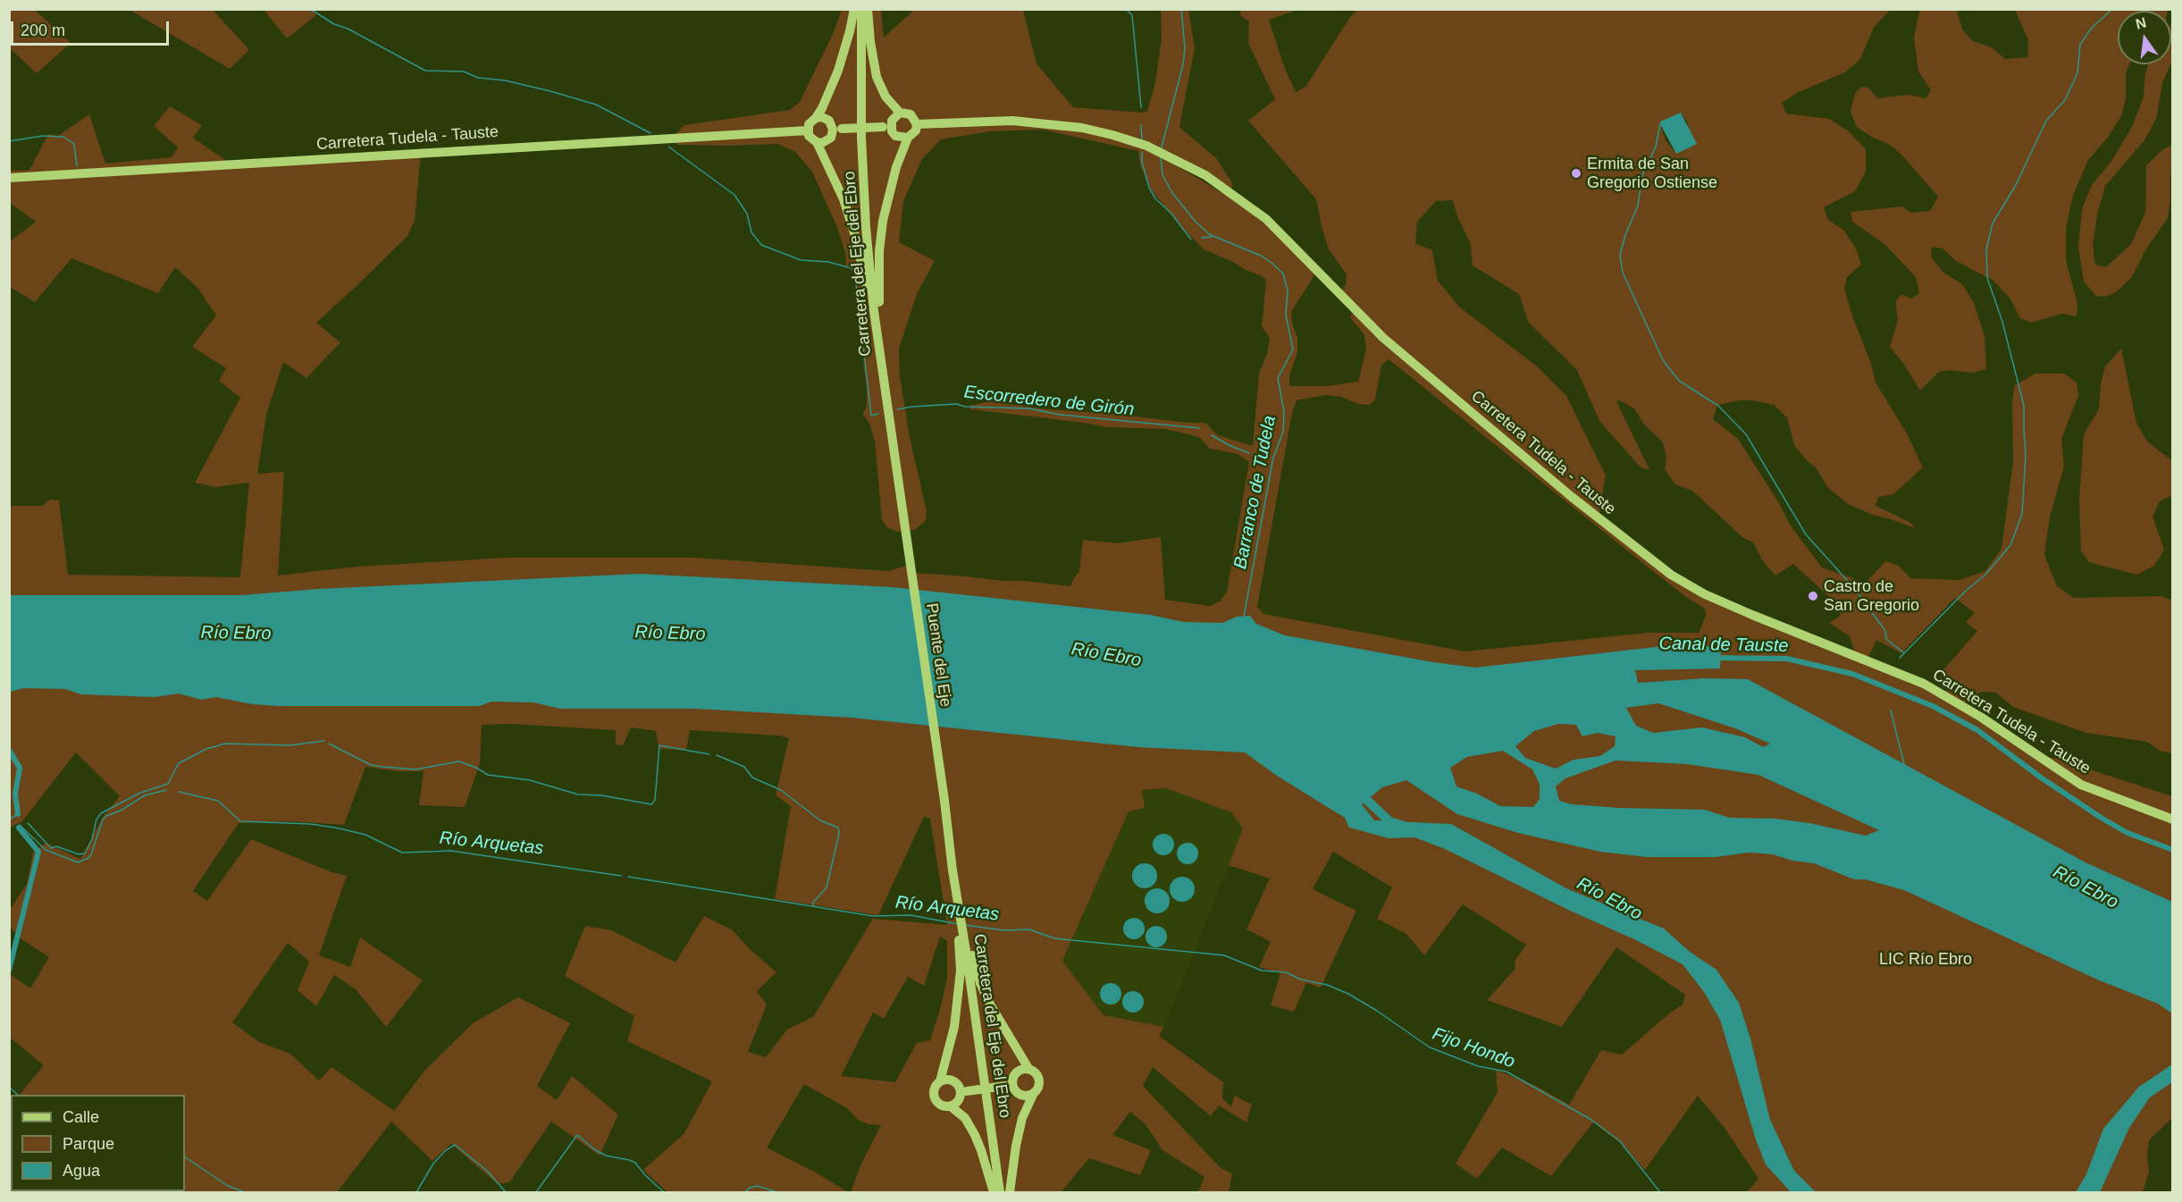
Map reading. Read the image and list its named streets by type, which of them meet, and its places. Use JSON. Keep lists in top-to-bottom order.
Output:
{
  "streets": {
    "main road": ["Carretera Tudela - Tauste", "Carretera del Eje del Ebro", "Puente del Eje"]
  },
  "crossings": [
    ["Carretera del Eje del Ebro", "Puente del Eje"]
  ],
  "water": [
    "Escorredero de Girón",
    "Barranco de Tudela",
    "Río Ebro",
    "Canal de Tauste",
    "Río Arquetas",
    "Fijo Hondo"
  ],
  "parks": ["LIC Río Ebro"],
  "places": ["Ermita de San Gregorio Ostiense", "Castro de San Gregorio"],
  "legend": ["Calle", "Parque", "Agua"],
  "scale_bar": "200 m",
  "north": "top"
}
